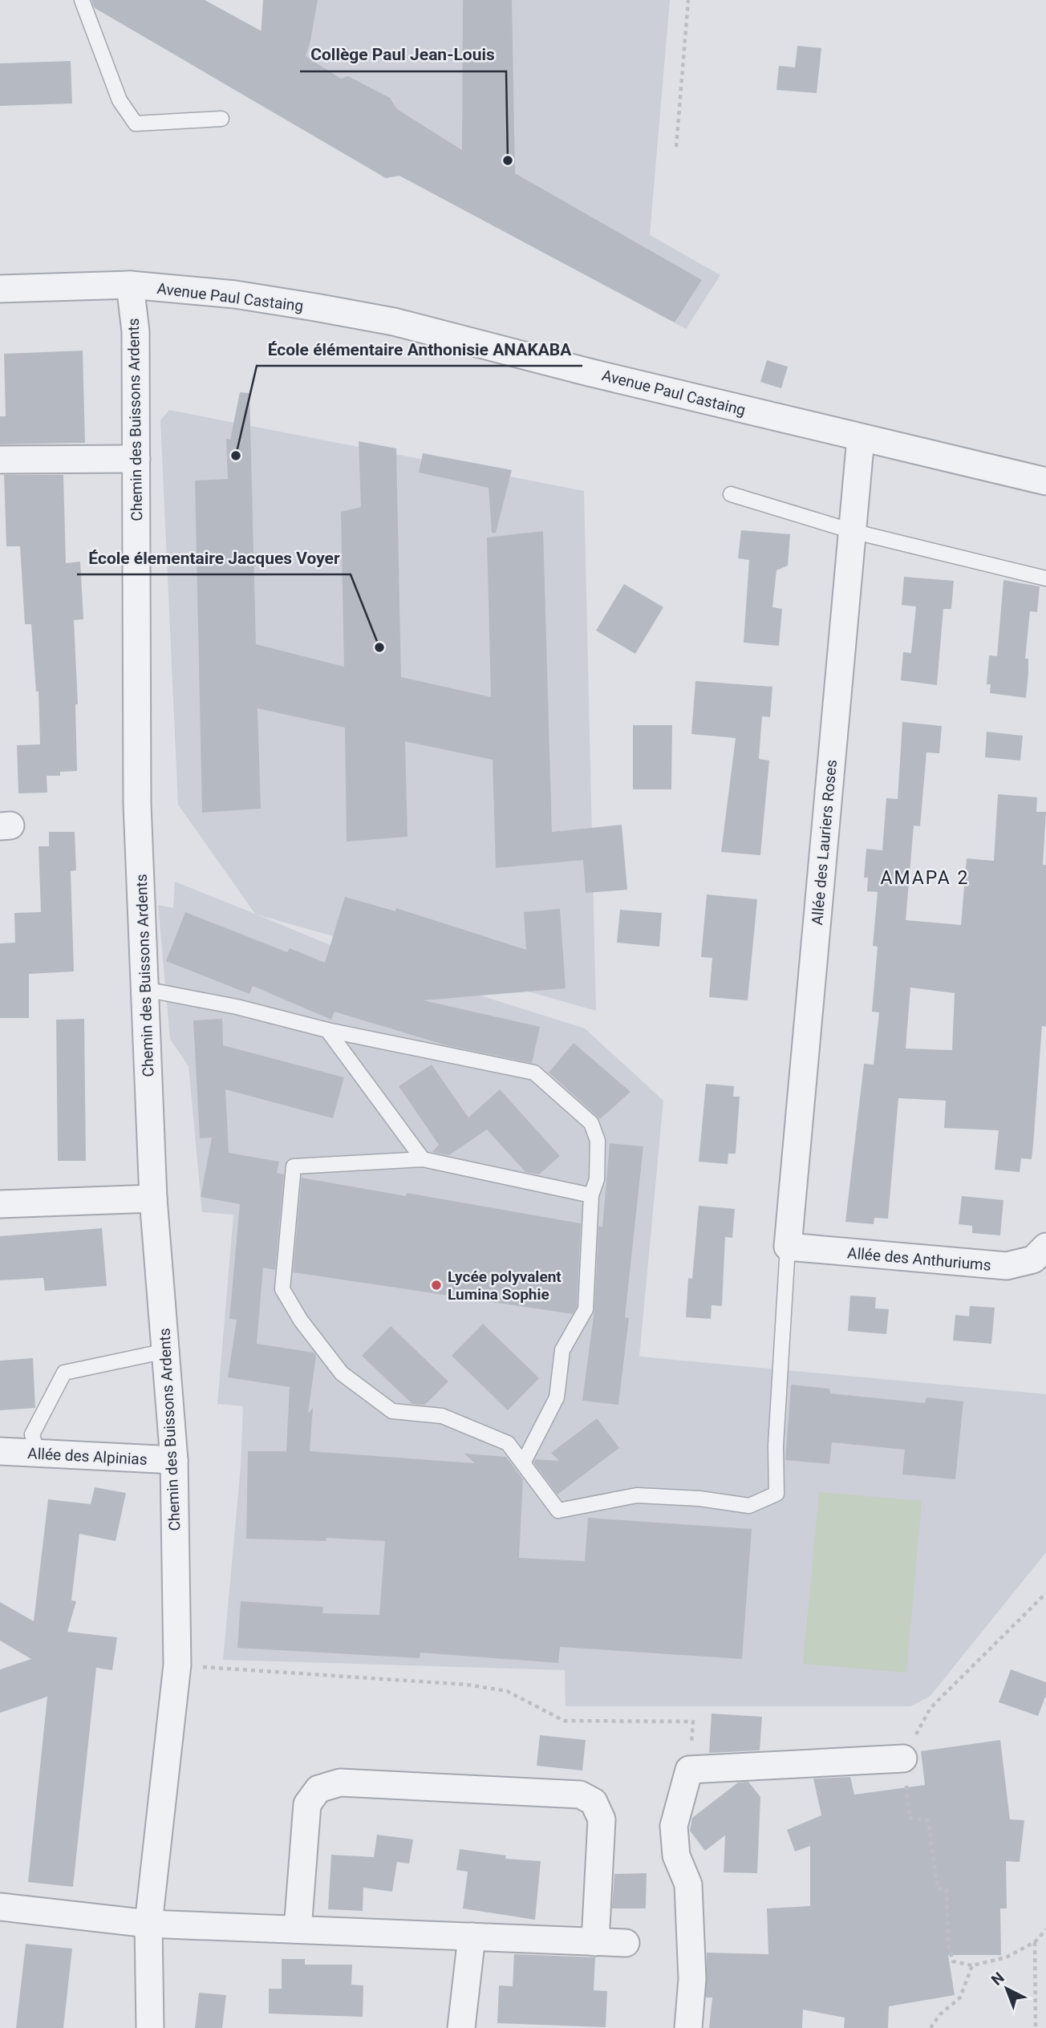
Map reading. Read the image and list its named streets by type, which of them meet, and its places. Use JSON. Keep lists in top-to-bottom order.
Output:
{
  "streets": {
    "street": [
      "Avenue Paul Castaing",
      "Chemin des Buissons Ardents",
      "Allée des Lauriers Roses",
      "Allée des Anthuriums",
      "Allée des Alpinias"
    ]
  },
  "crossings": [
    ["Avenue Paul Castaing", "Chemin des Buissons Ardents"],
    ["Avenue Paul Castaing", "Allée des Lauriers Roses"],
    ["Chemin des Buissons Ardents", "Allée des Alpinias"],
    ["Allée des Lauriers Roses", "Allée des Anthuriums"]
  ],
  "districts": ["AMAPA 2"],
  "places": [
    "Collège Paul Jean-Louis",
    "École élémentaire Anthonisie ANAKABA",
    "École élementaire Jacques Voyer",
    "Lycée polyvalent Lumina Sophie"
  ],
  "north": "top left"
}
